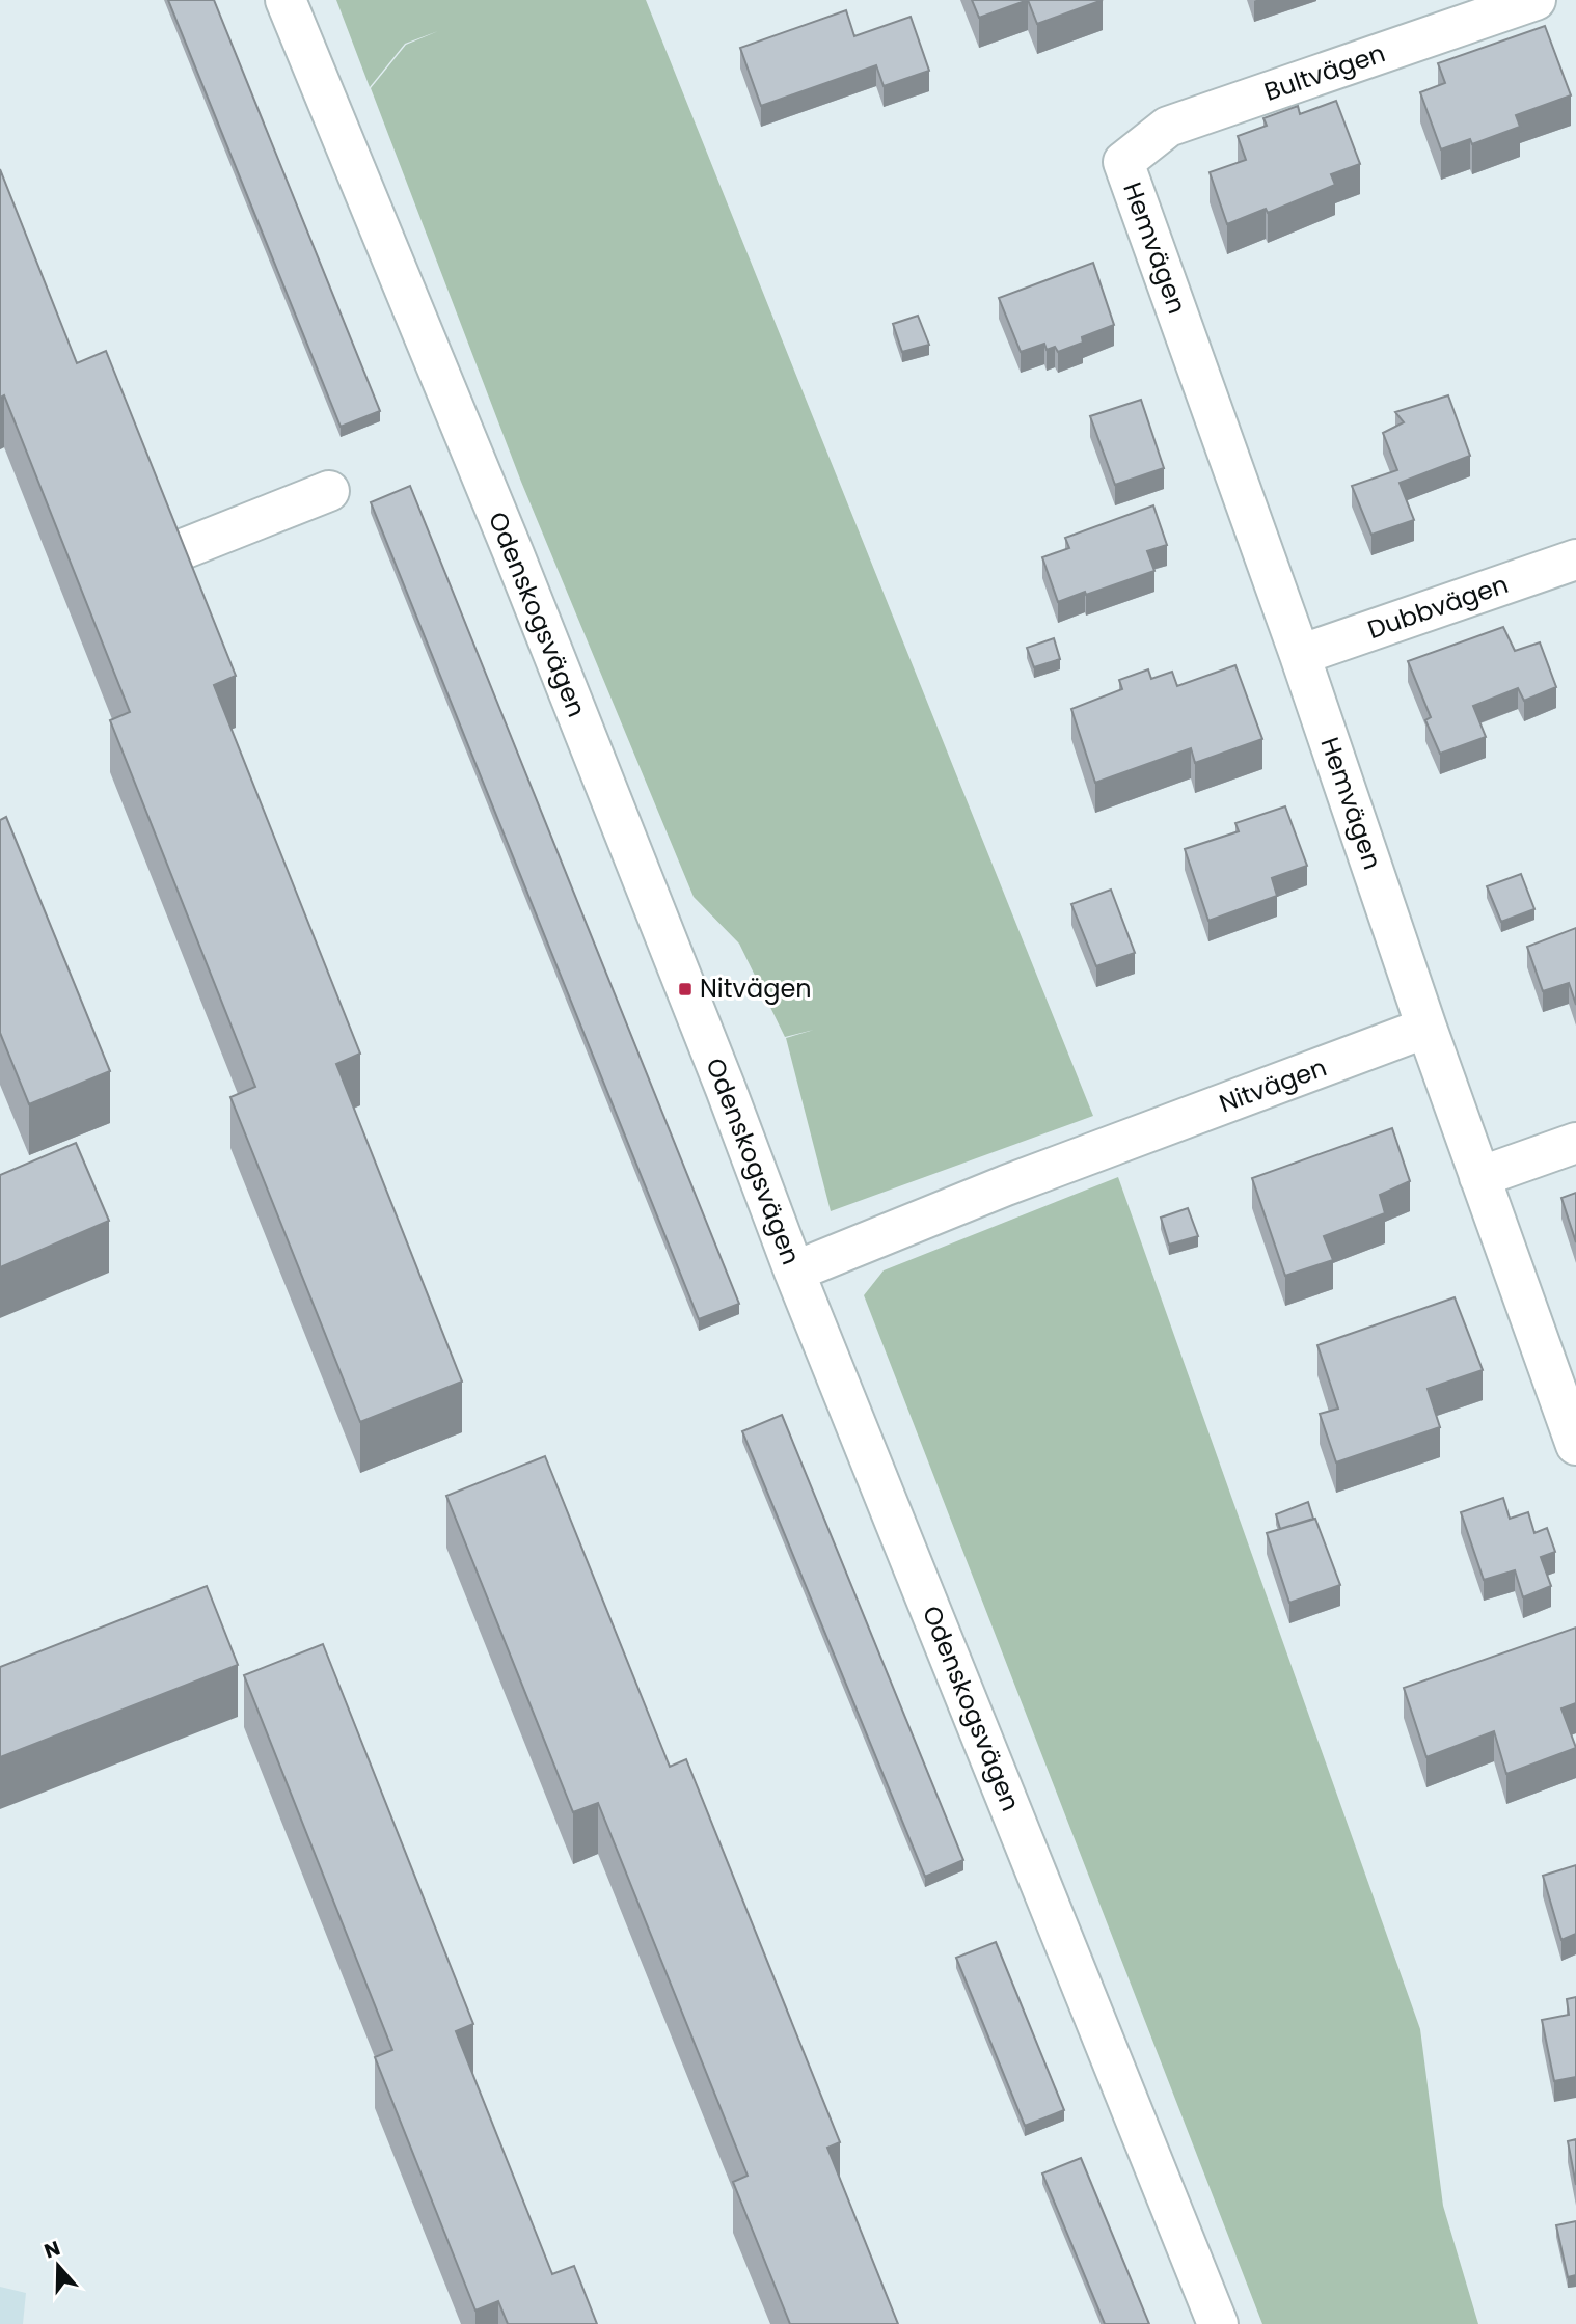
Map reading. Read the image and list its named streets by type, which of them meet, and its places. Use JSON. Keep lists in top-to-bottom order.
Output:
{
  "streets": {
    "street": [
      "Bultvägen",
      "Hemvägen",
      "Dubbvägen",
      "Odenskogsvägen",
      "Nitvägen"
    ]
  },
  "crossings": [
    ["Bultvägen", "Hemvägen"],
    ["Hemvägen", "Dubbvägen"],
    ["Hemvägen", "Nitvägen"],
    ["Odenskogsvägen", "Nitvägen"]
  ],
  "places": {
    "transit": ["Nitvägen"]
  },
  "north": "top"
}
